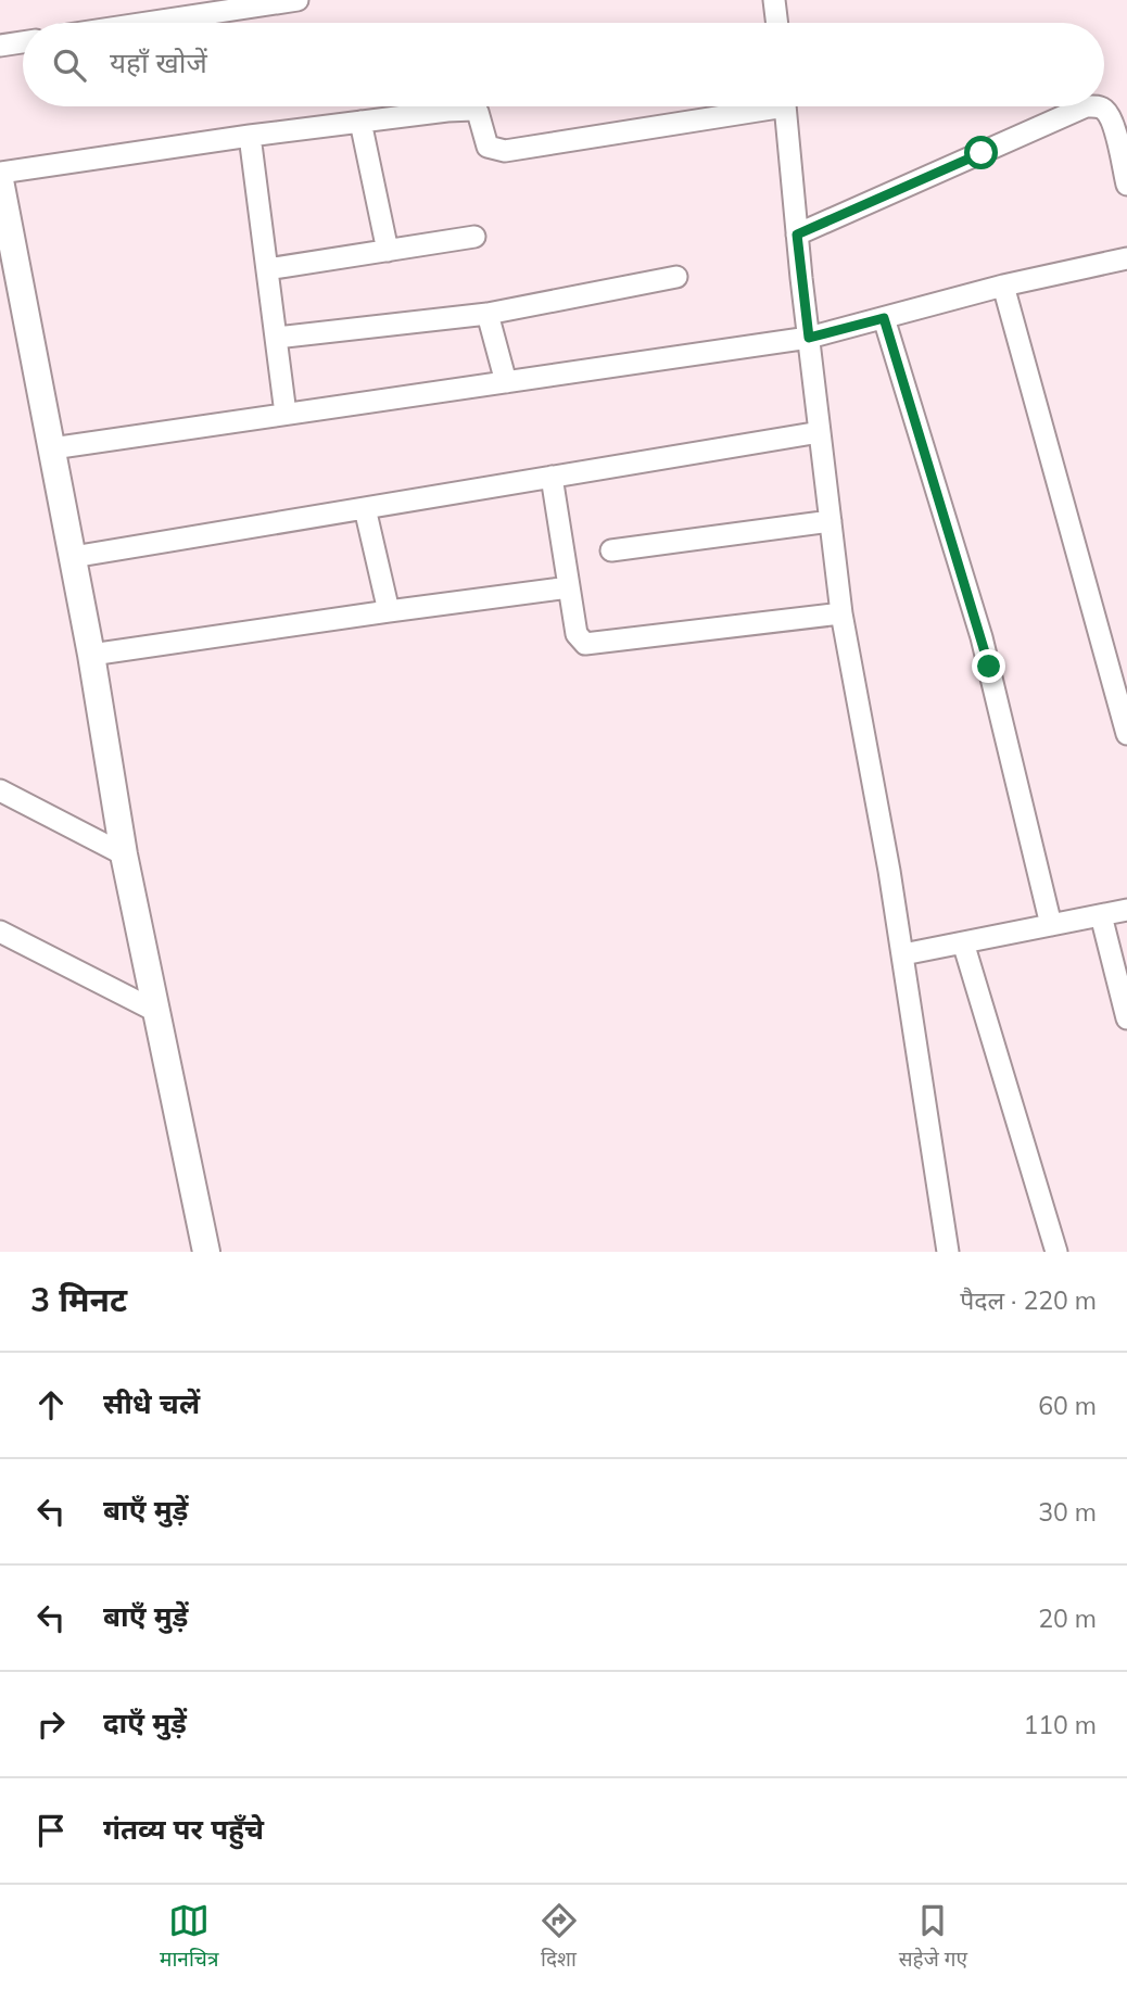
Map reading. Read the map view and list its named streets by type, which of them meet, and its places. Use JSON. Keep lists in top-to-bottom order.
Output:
{
  "page": {
    "search": "यहाँ खोजें",
    "heading": ["3 मिनट", "पैदल · 220 m"],
    "list": [
      ["सीधे चलें", "60 m"],
      ["बाएँ मुड़ें", "30 m"],
      ["बाएँ मुड़ें", "20 m"],
      ["दाएँ मुड़ें", "110 m"],
      "गंतव्य पर पहुँचे"
    ],
    "nav": ["मानचित्र", "दिशा", "सहेजे गए"]
  }
}
